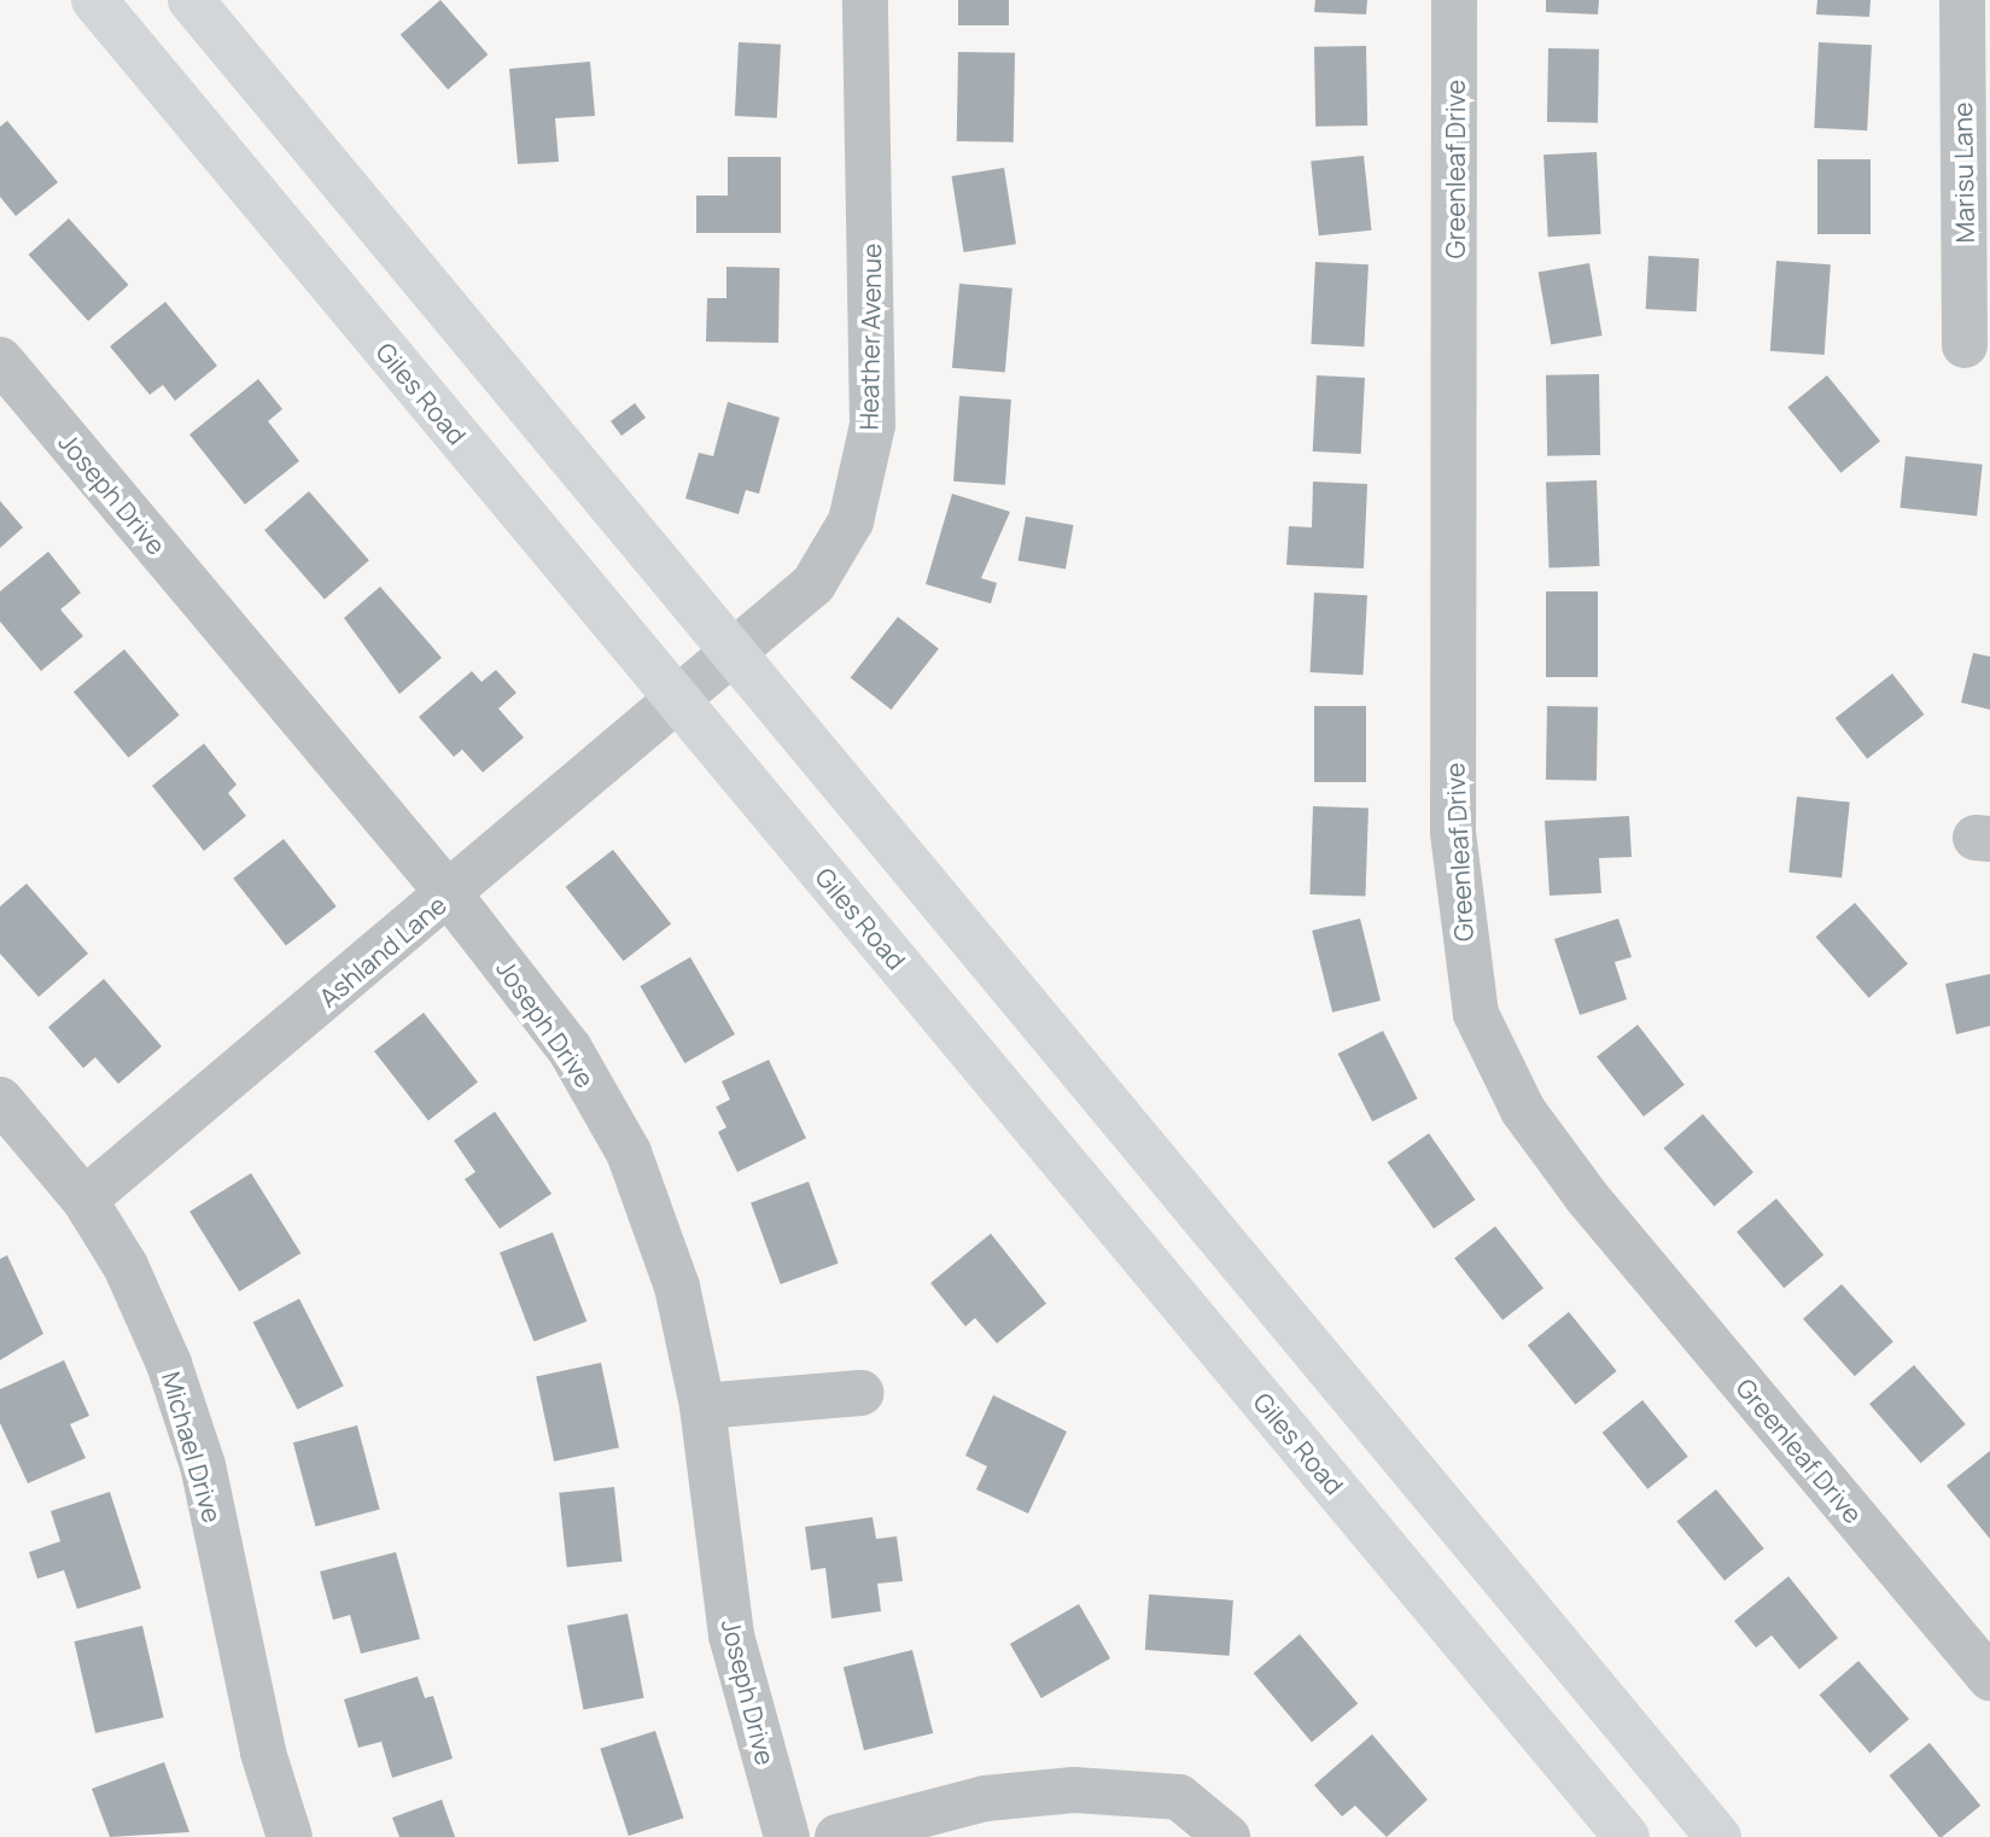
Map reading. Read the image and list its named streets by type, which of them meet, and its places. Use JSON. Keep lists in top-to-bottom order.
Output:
{
  "streets": {
    "main road": ["Giles Road"],
    "street": [
      "Greenleaf Drive",
      "Marisu Lane",
      "Heather Avenue",
      "Joseph Drive",
      "Ashland Lane",
      "Michael Drive"
    ]
  },
  "crossings": [
    ["Heather Avenue", "Giles Road"],
    ["Heather Avenue", "Ashland Lane"],
    ["Giles Road", "Ashland Lane"],
    ["Joseph Drive", "Ashland Lane"],
    ["Ashland Lane", "Michael Drive"]
  ]
}
